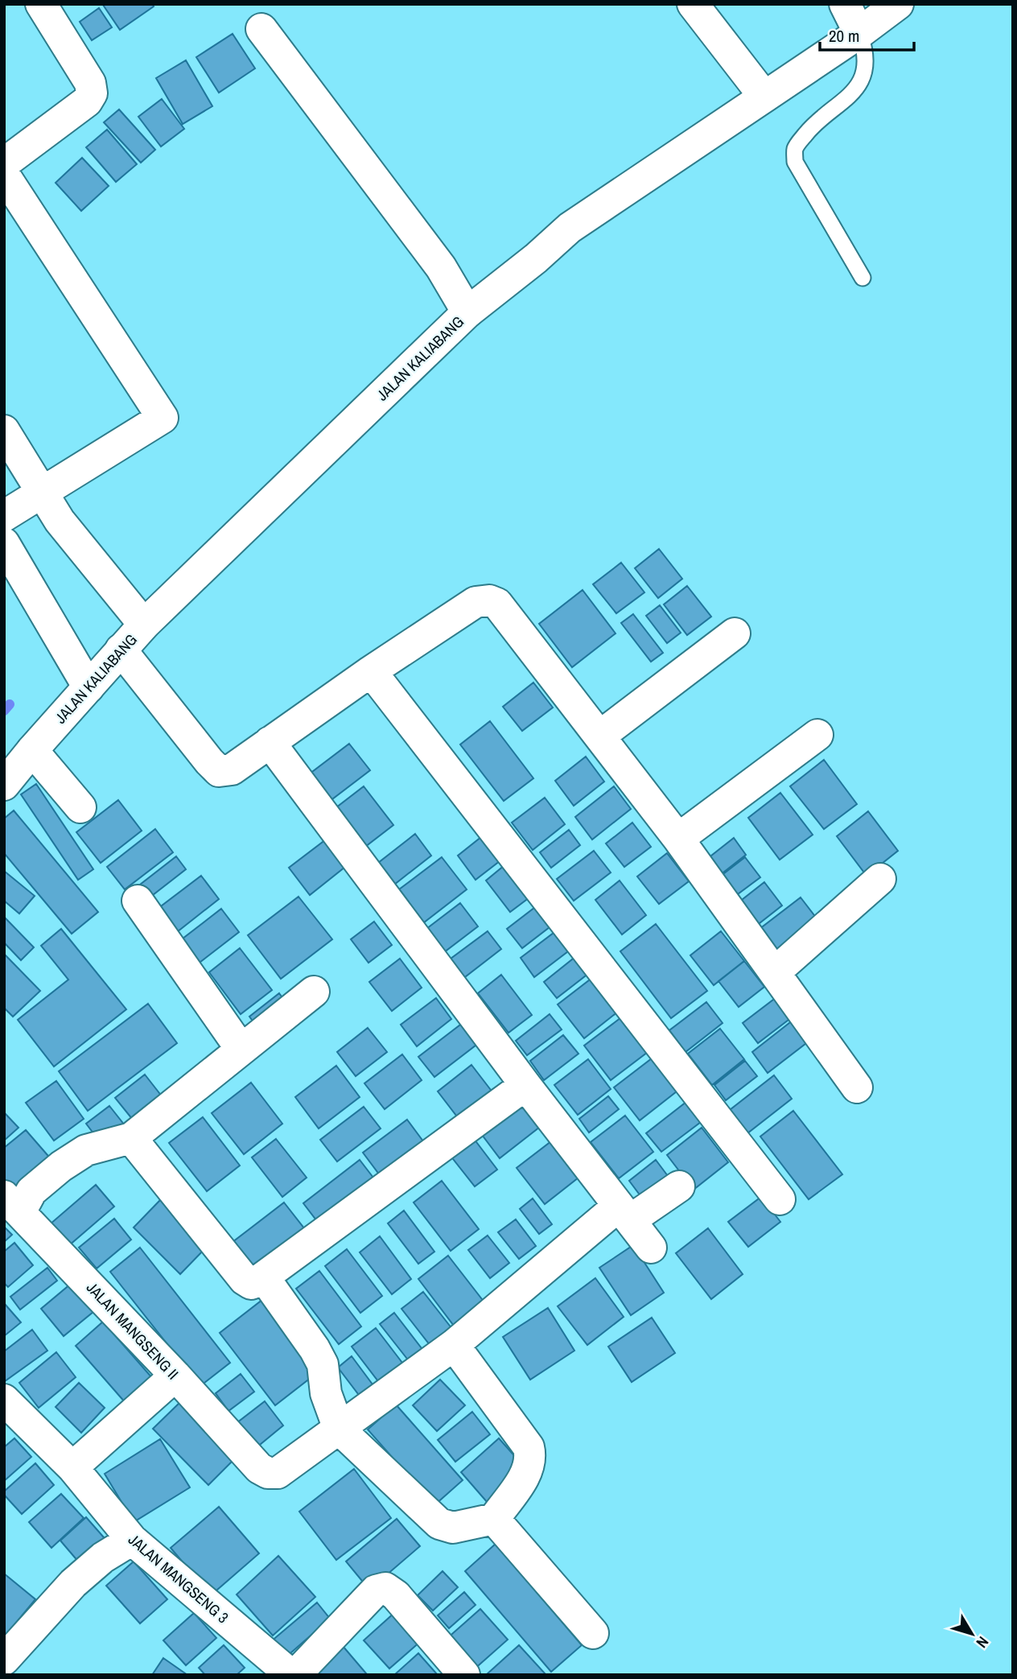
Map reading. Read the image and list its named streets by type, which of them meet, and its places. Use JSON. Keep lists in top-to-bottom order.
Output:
{
  "streets": {
    "street": ["JALAN KALIABANG", "JALAN MANGSENG II", "JALAN MANGSENG 3"]
  },
  "scale_bar": "20 m",
  "north": "bottom right"
}
